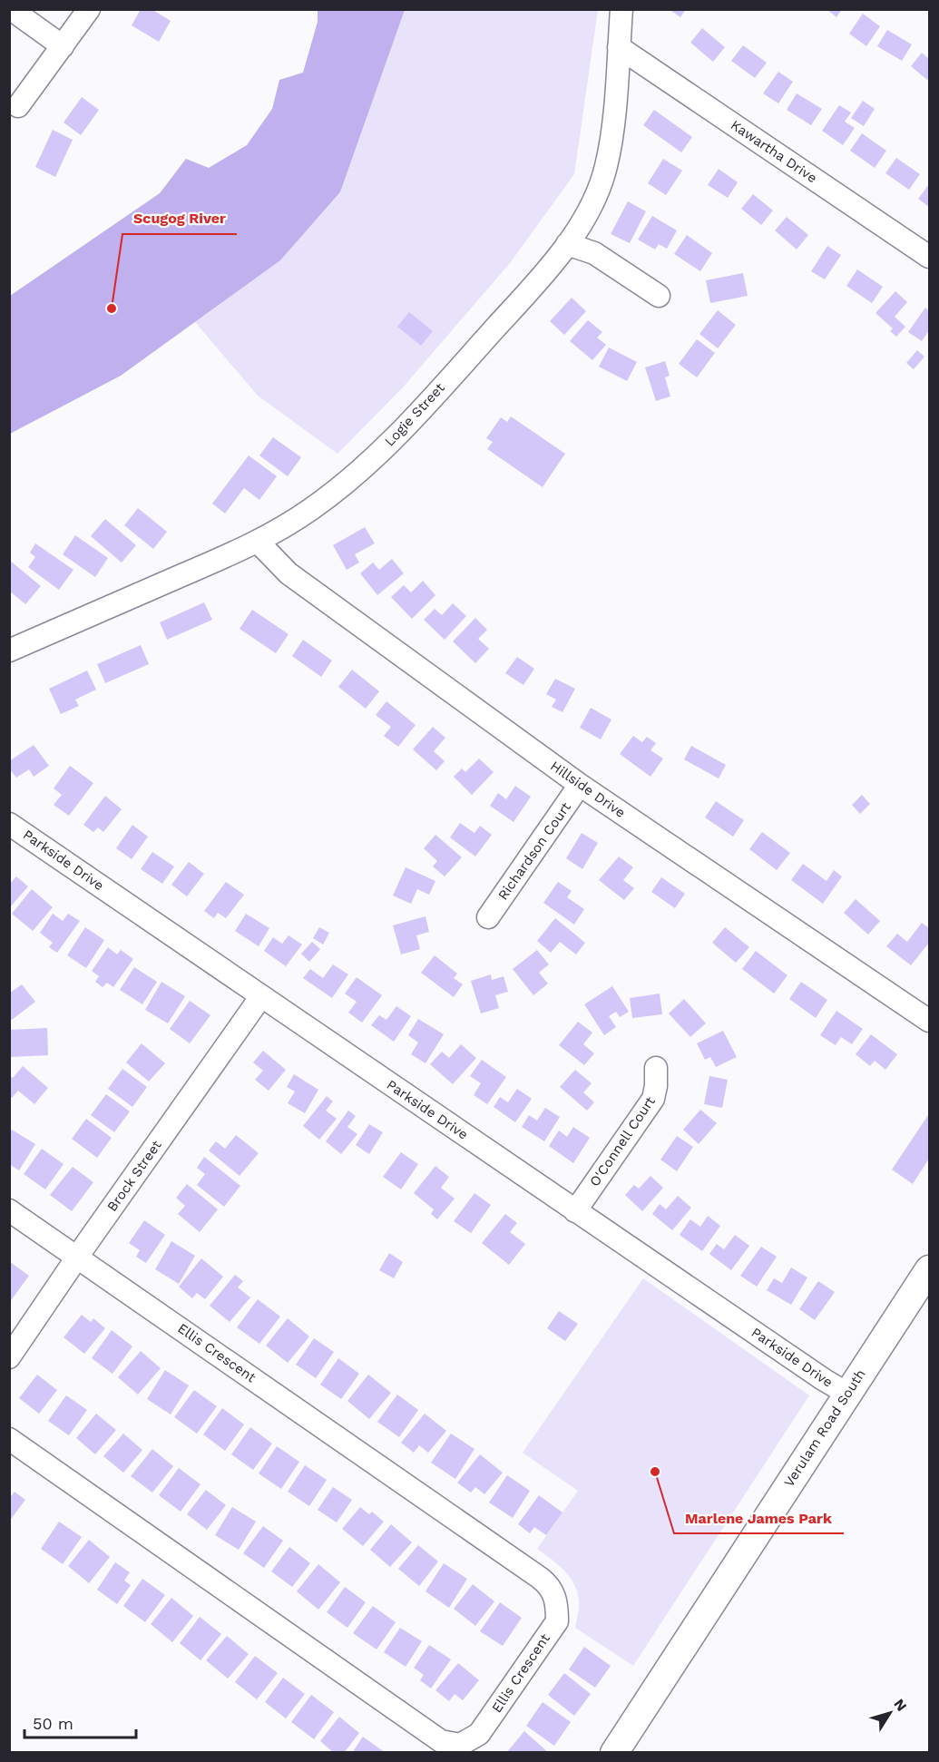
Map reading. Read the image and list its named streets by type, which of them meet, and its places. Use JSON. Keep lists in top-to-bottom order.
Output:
{
  "streets": {
    "main road": ["Verulam Road South"],
    "street": [
      "Kawartha Drive",
      "Logie Street",
      "Hillside Drive",
      "Richardson Court",
      "Parkside Drive",
      "O'Connell Court",
      "Brock Street",
      "Ellis Crescent"
    ]
  },
  "crossings": [
    ["Kawartha Drive", "Logie Street"],
    ["Logie Street", "Hillside Drive"],
    ["Hillside Drive", "Richardson Court"],
    ["Parkside Drive", "O'Connell Court"],
    ["Parkside Drive", "Brock Street"],
    ["Parkside Drive", "Verulam Road South"],
    ["Brock Street", "Ellis Crescent"]
  ],
  "places": ["Scugog River", "Marlene James Park"],
  "scale_bar": "50 m",
  "north": "top right"
}
